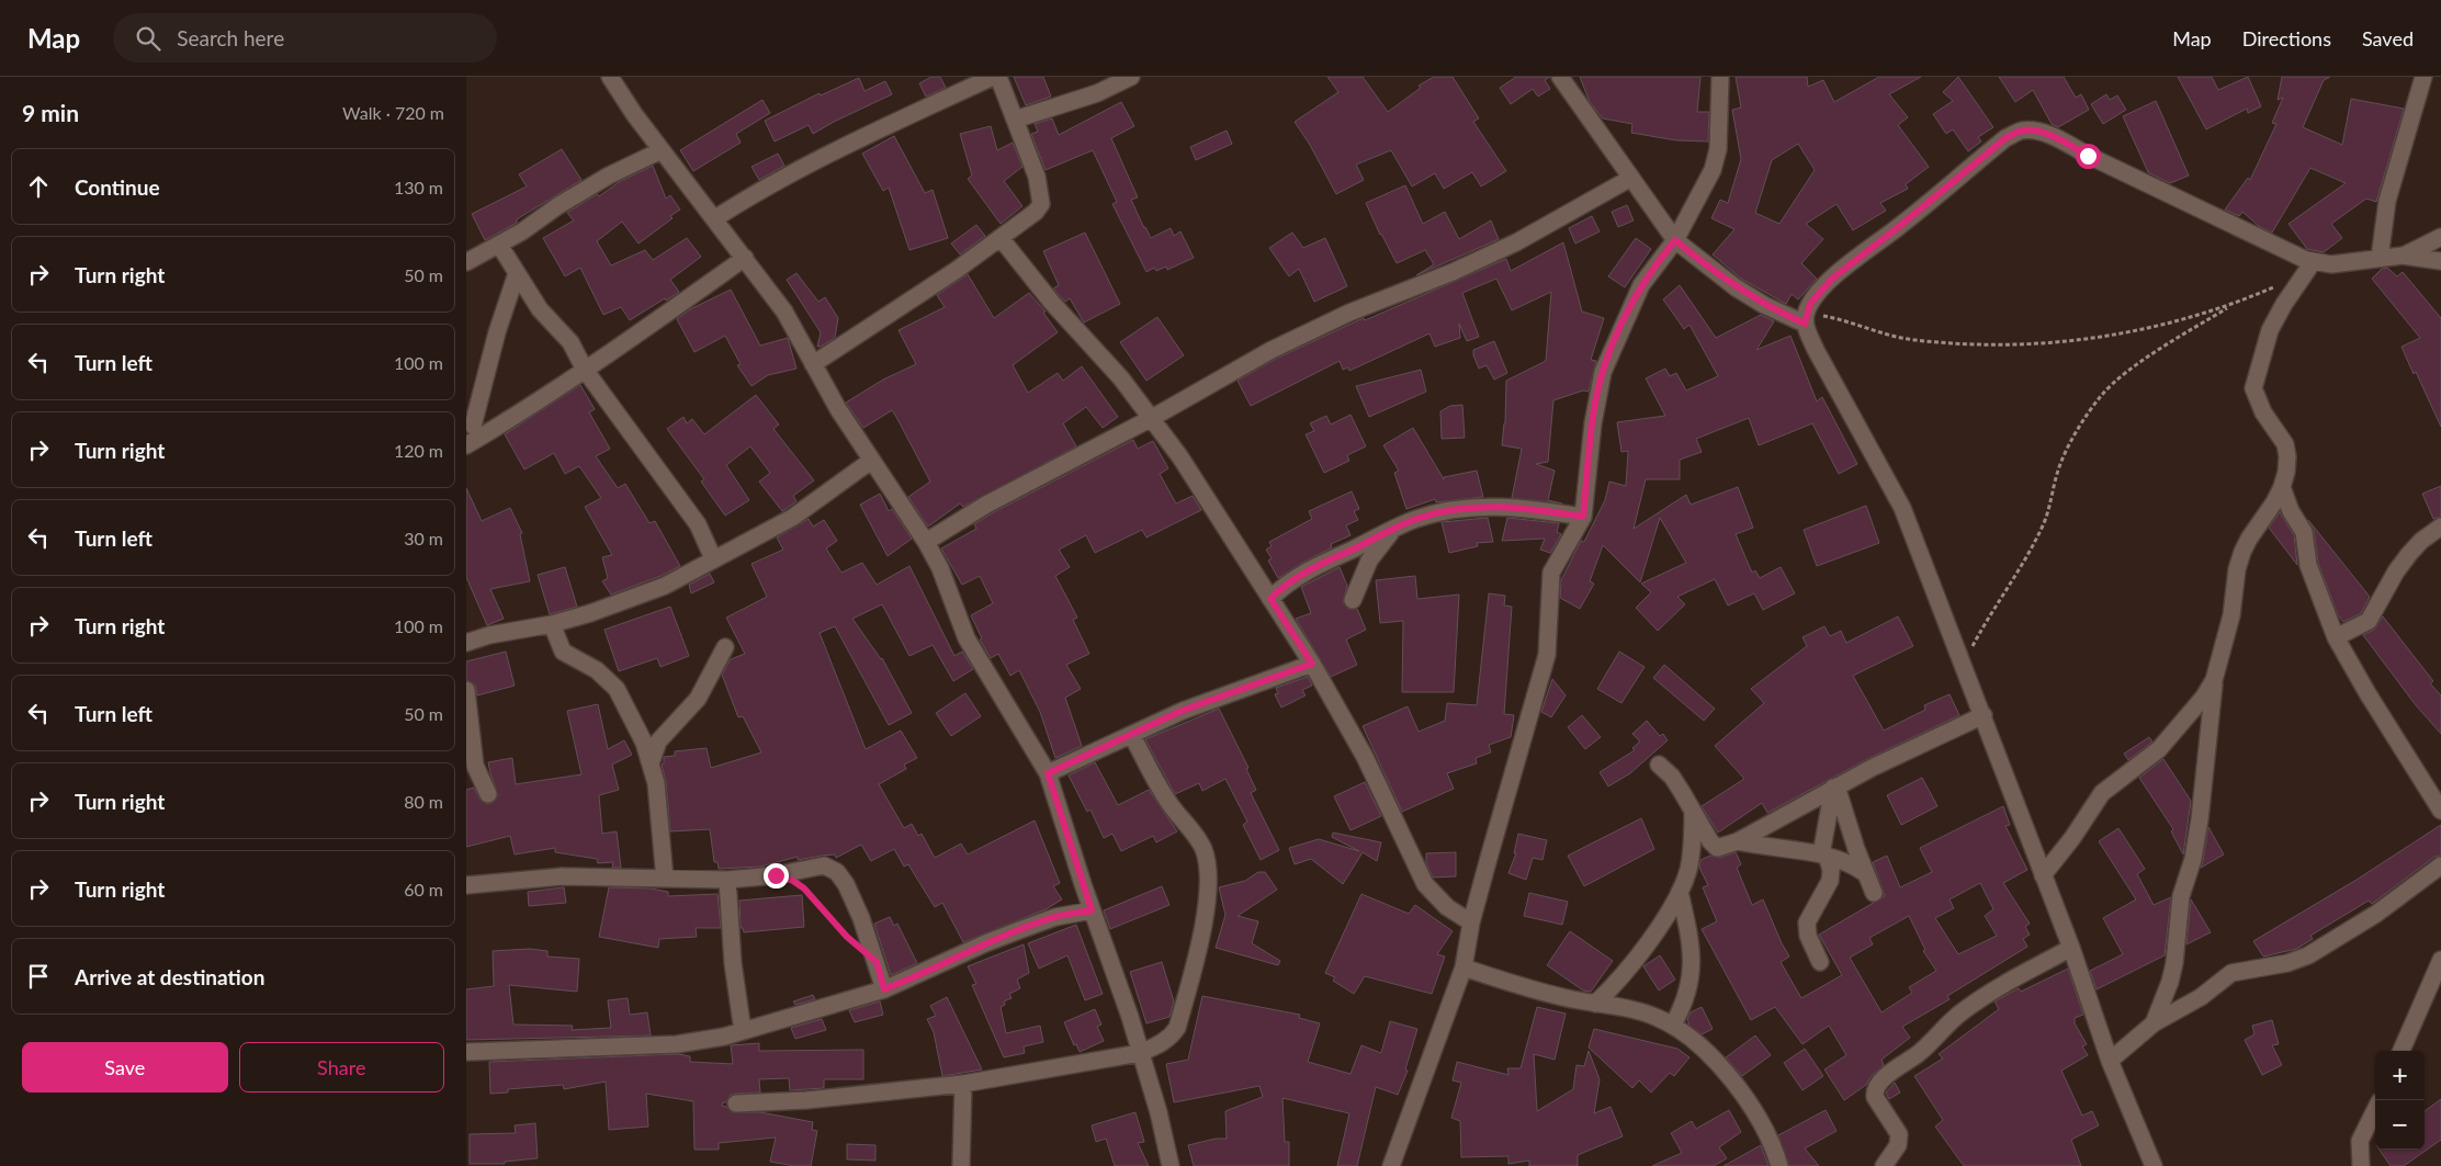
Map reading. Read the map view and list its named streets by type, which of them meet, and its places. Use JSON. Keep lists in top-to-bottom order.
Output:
{
  "page": {
    "header": "Map",
    "search": "Search here",
    "nav": ["Map", "Directions", "Saved"],
    "heading": ["9 min", "Walk · 720 m"],
    "list": [
      ["Continue", "130 m"],
      ["Turn right", "50 m"],
      ["Turn left", "100 m"],
      ["Turn right", "120 m"],
      ["Turn left", "30 m"],
      ["Turn right", "100 m"],
      ["Turn left", "50 m"],
      ["Turn right", "80 m"],
      ["Turn right", "60 m"],
      "Arrive at destination"
    ],
    "buttons": ["Save", "Share"],
    "map_buttons": ["+", "−"]
  }
}
